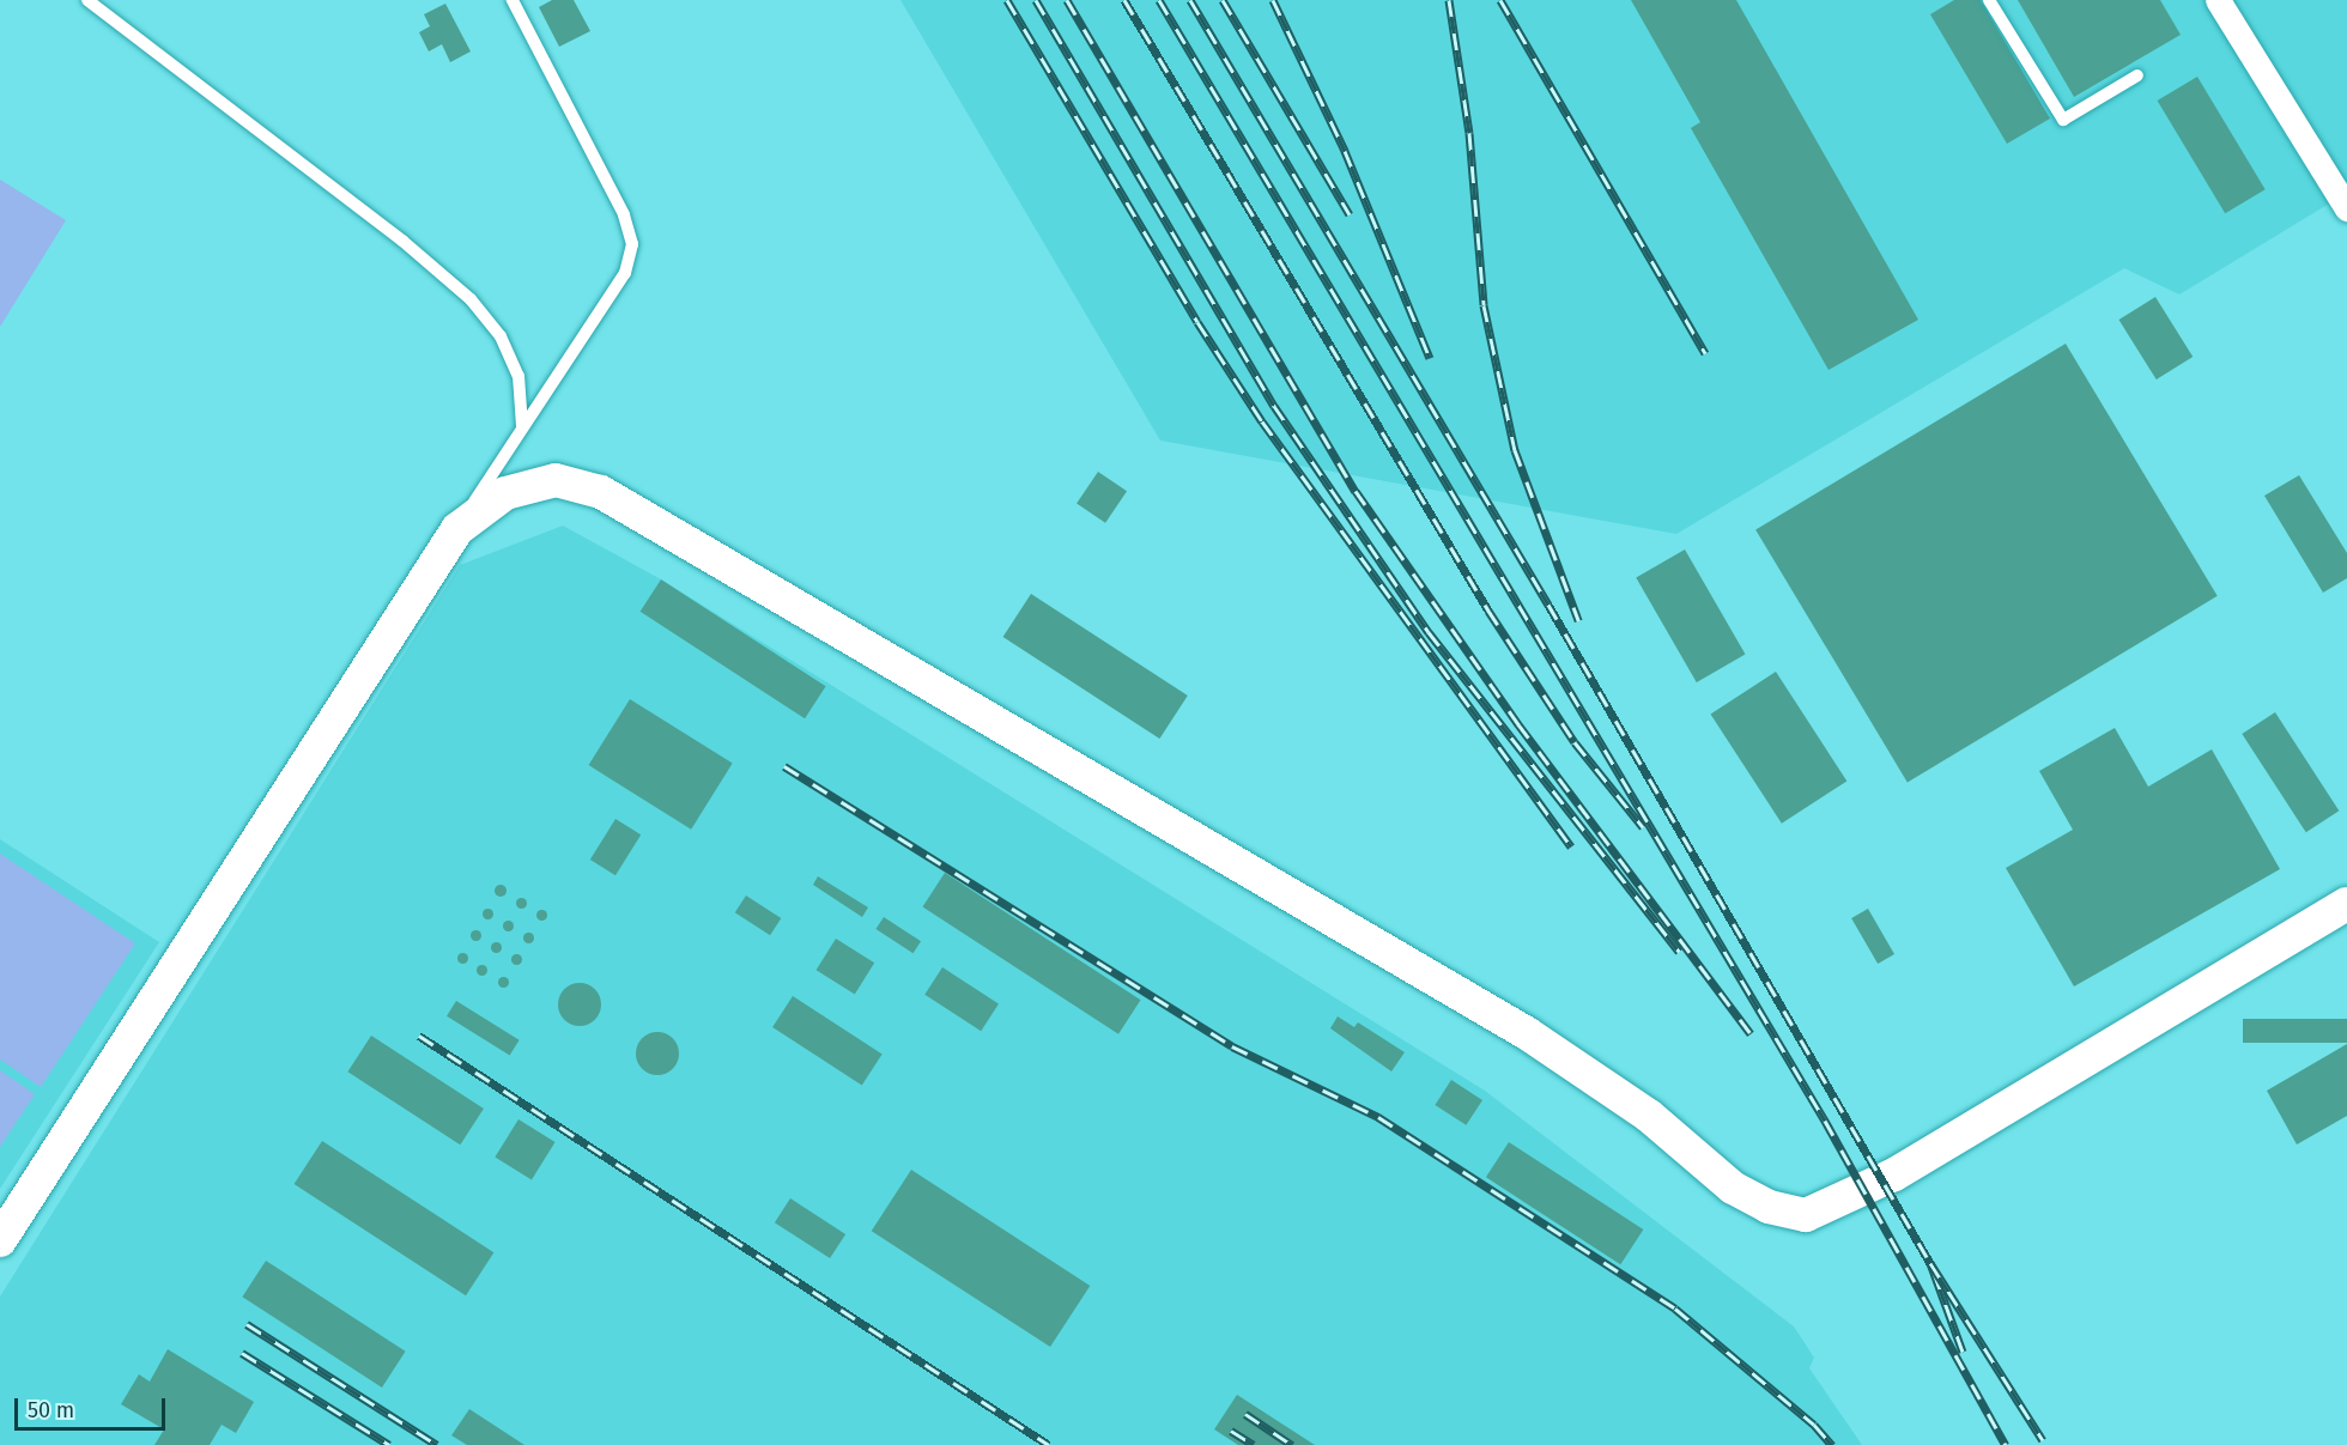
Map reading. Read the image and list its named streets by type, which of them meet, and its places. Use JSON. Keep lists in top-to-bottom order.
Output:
{
  "scale_bar": "50 m"
}
